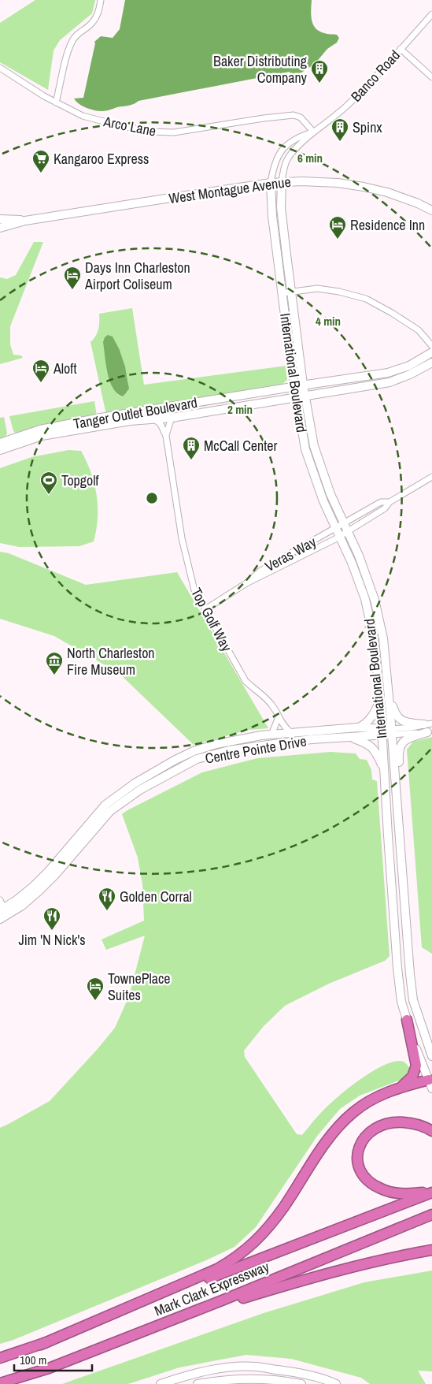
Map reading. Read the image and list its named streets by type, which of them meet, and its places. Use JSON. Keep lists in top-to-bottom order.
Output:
{
  "streets": {
    "highway": ["Mark Clark Expressway"],
    "main road": [
      "West Montague Avenue",
      "International Boulevard",
      "Tanger Outlet Boulevard",
      "Centre Pointe Drive"
    ],
    "street": [
      "Banco Road",
      "Arco Lane",
      "Veras Way",
      "Top Golf Way"
    ]
  },
  "crossings": [
    ["Banco Road", "Arco Lane"],
    ["Banco Road", "West Montague Avenue"],
    ["Banco Road", "International Boulevard"],
    ["West Montague Avenue", "International Boulevard"],
    ["International Boulevard", "Tanger Outlet Boulevard"],
    ["International Boulevard", "Veras Way"],
    ["International Boulevard", "Centre Pointe Drive"],
    ["Tanger Outlet Boulevard", "Top Golf Way"],
    ["Veras Way", "Top Golf Way"],
    ["Top Golf Way", "Centre Pointe Drive"]
  ],
  "places": {
    "building": ["Baker Distributing Company", "Spinx", "McCall Center"],
    "supermarket": ["Kangaroo Express"],
    "hotel": [
      "Residence Inn",
      "Days Inn Charleston Airport Coliseum",
      "Aloft",
      "TownePlace Suites"
    ],
    "sports": ["Topgolf"],
    "museum": ["North Charleston Fire Museum"],
    "restaurant": ["Golden Corral", "Jim 'N Nick's"]
  },
  "scale_bar": "100 m",
  "rings": ["6 min", "4 min", "2 min"]
}
